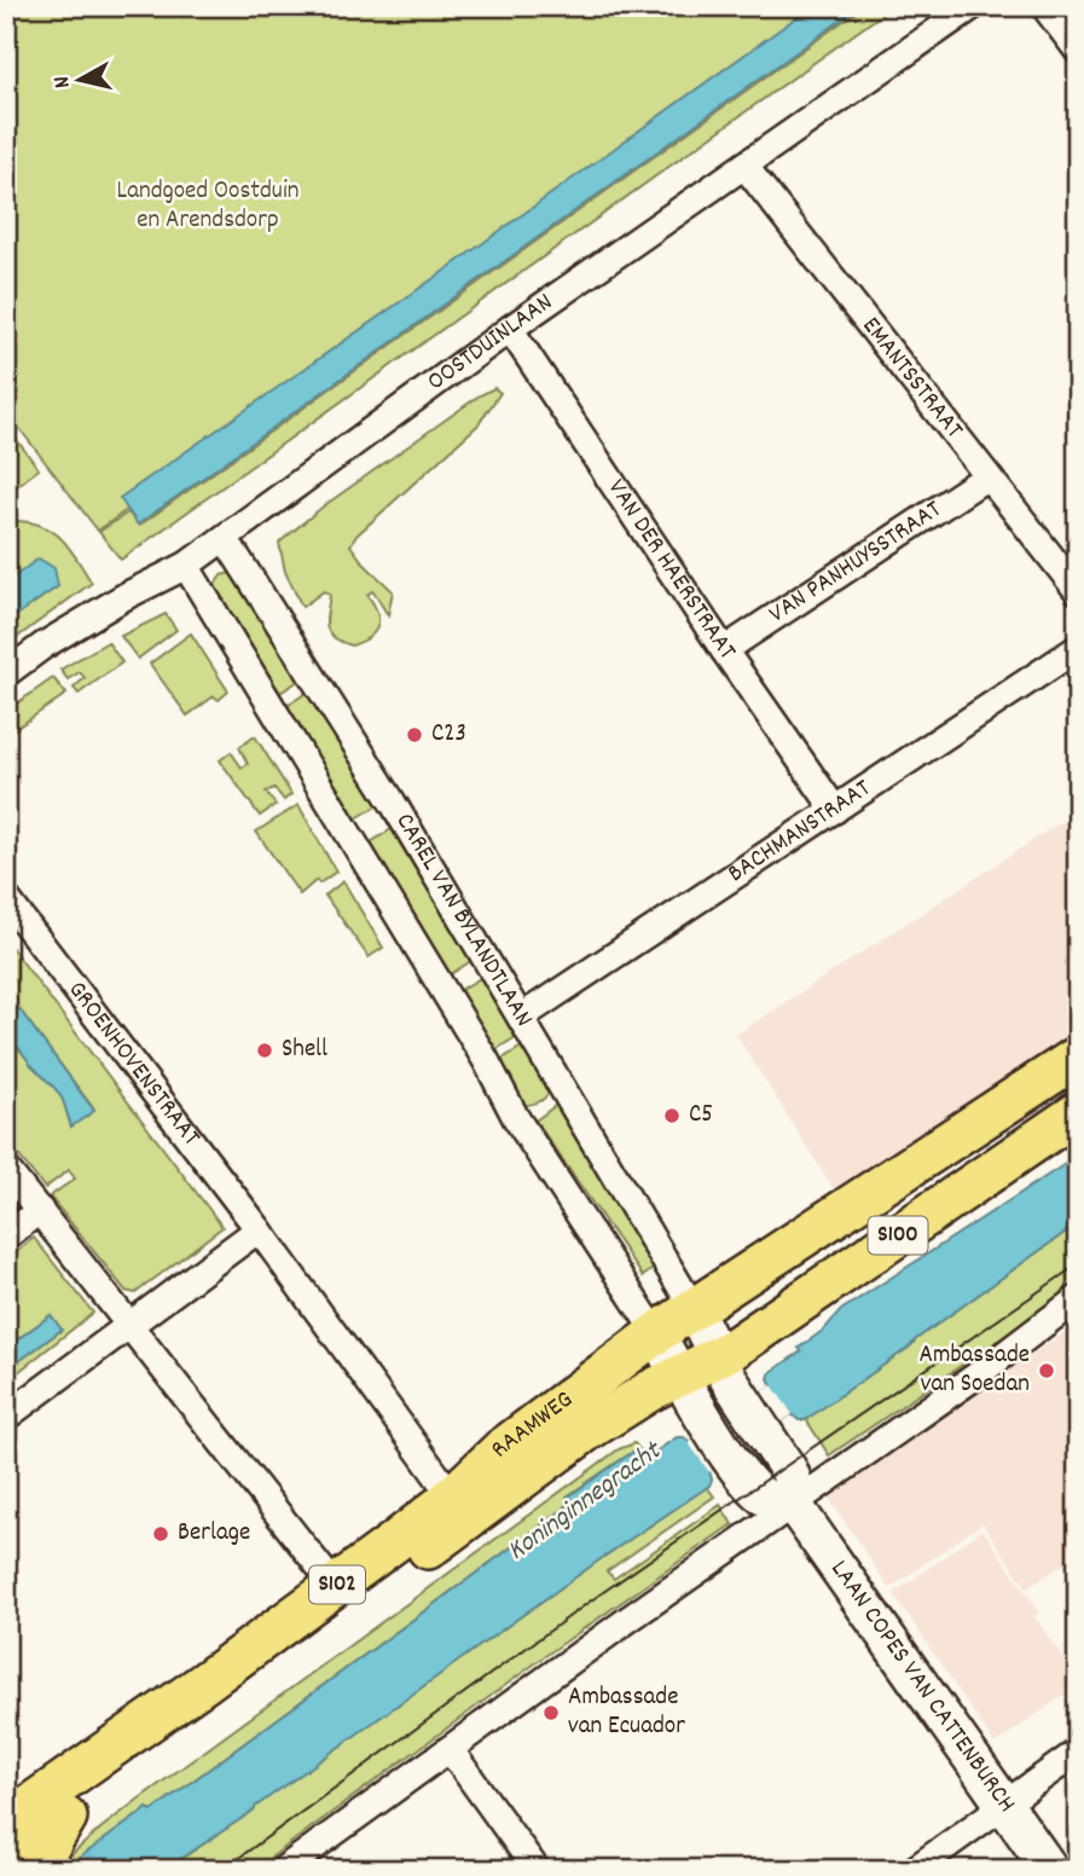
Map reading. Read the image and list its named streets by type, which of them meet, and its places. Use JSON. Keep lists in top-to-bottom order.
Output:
{
  "streets": {
    "main road": [
      "S100",
      "RAAMWEG",
      "S102",
      "LAAN COPES VAN CATTENBURCH"
    ],
    "street": [
      "OOSTDUINLAAN",
      "EMANTSSTRAAT",
      "VAN PANHUYSSTRAAT",
      "VAN DER HAERSTRAAT",
      "BACHMANSTRAAT",
      "CAREL VAN BYLANDTLAAN",
      "GROENHOVENSTRAAT"
    ]
  },
  "crossings": [
    ["OOSTDUINLAAN", "EMANTSSTRAAT"],
    ["OOSTDUINLAAN", "VAN DER HAERSTRAAT"],
    ["OOSTDUINLAAN", "CAREL VAN BYLANDTLAAN"],
    ["EMANTSSTRAAT", "VAN PANHUYSSTRAAT"],
    ["VAN PANHUYSSTRAAT", "VAN DER HAERSTRAAT"],
    ["VAN DER HAERSTRAAT", "BACHMANSTRAAT"],
    ["BACHMANSTRAAT", "CAREL VAN BYLANDTLAAN"],
    ["CAREL VAN BYLANDTLAAN", "RAAMWEG"],
    ["CAREL VAN BYLANDTLAAN", "LAAN COPES VAN CATTENBURCH"],
    ["GROENHOVENSTRAAT", "RAAMWEG"],
    ["RAAMWEG", "LAAN COPES VAN CATTENBURCH"]
  ],
  "water": ["Koninginnegracht"],
  "parks": ["Landgoed Oostduin en Arendsdorp"],
  "places": [
    "C23",
    "Shell",
    "C5",
    "Ambassade van Soedan",
    "Berlage",
    "Ambassade van Ecuador"
  ],
  "north": "left"
}
